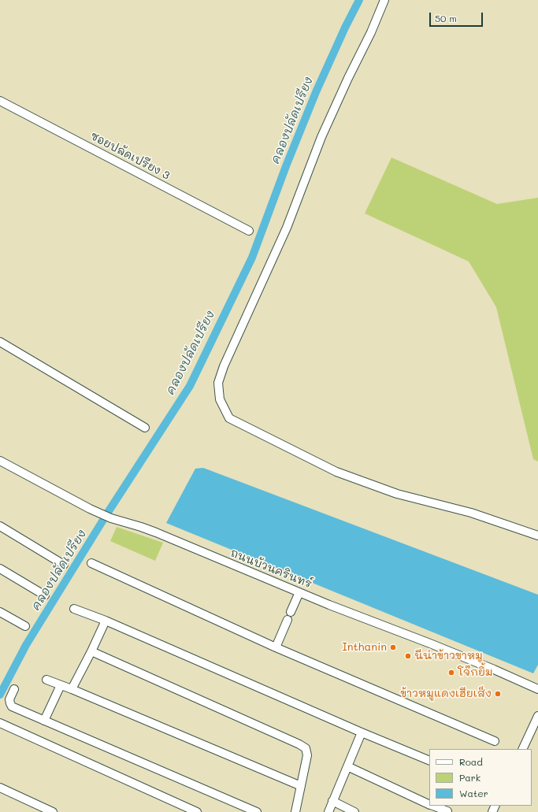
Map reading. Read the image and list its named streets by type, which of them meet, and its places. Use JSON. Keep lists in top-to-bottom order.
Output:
{
  "streets": {
    "street": ["ซอยปลัดเปรียง 3", "ถนนบัวนครินทร์"]
  },
  "water": ["คลองปลัดเปรียง"],
  "places": [
    "Inthanin",
    "นีน่าข้าวขาหมู",
    "โจ๊กยิ้ม",
    "ข้าวหมูแดงเฮียเส็ง"
  ],
  "legend": ["Road", "Park", "Water"],
  "scale_bar": "50 m"
}
